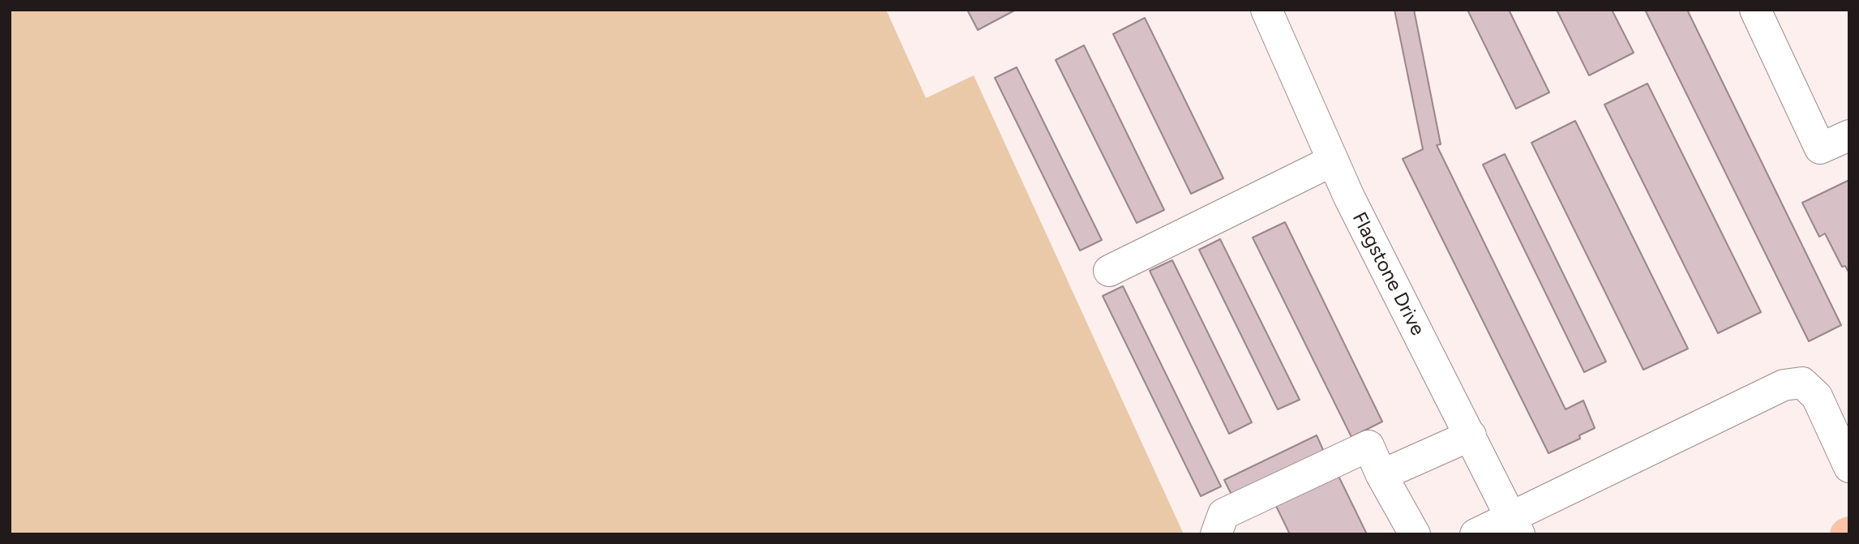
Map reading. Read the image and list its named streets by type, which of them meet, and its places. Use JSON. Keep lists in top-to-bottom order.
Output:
{
  "streets": {
    "street": ["Flagstone Drive"]
  }
}
